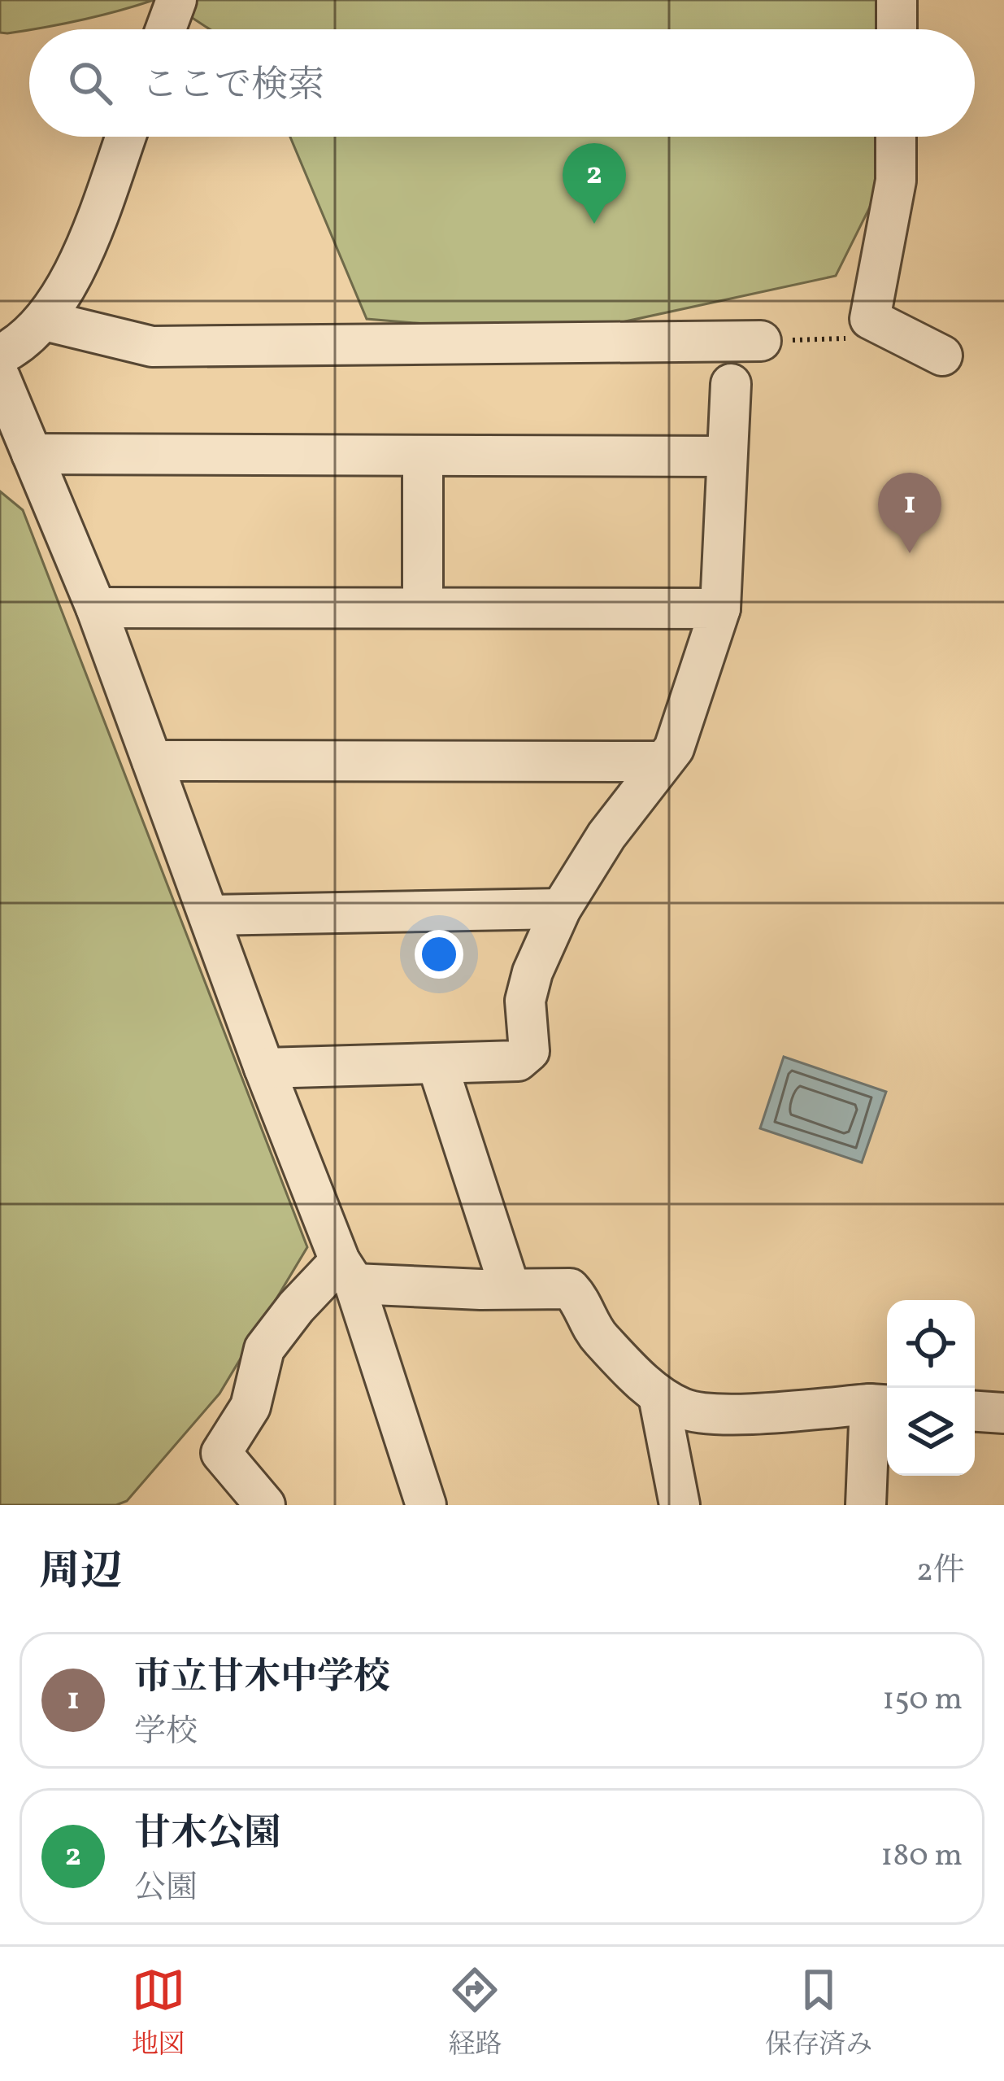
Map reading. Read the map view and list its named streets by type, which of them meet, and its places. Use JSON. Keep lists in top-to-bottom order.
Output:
{
  "page": {
    "search": "ここで検索",
    "pins": ["2", "1"],
    "heading": ["周辺", "2件"],
    "list": [
      {
        "mark": "1",
        "name": "市立甘木中学校",
        "note": "学校",
        "value": "150 m"
      },
      {
        "mark": "2",
        "name": "甘木公園",
        "note": "公園",
        "value": "180 m"
      }
    ],
    "nav": ["地図", "経路", "保存済み"]
  }
}
